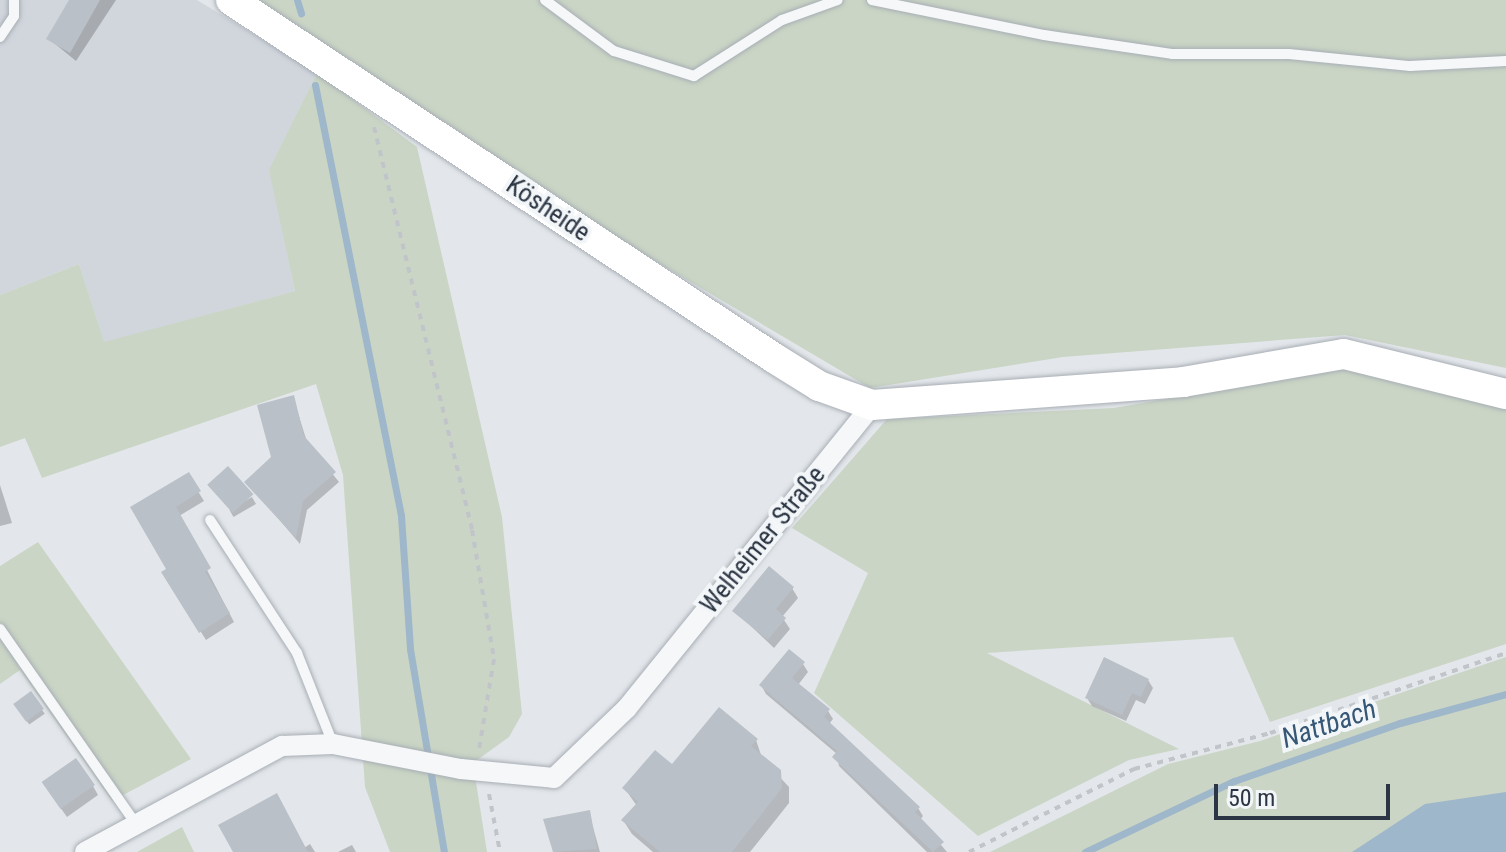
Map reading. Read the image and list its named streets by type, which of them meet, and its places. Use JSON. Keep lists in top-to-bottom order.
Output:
{
  "streets": {
    "street": ["Kösheide", "Welheimer Straße"]
  },
  "crossings": [
    ["Kösheide", "Welheimer Straße"]
  ],
  "water": ["Nattbach"],
  "scale_bar": "50 m"
}
